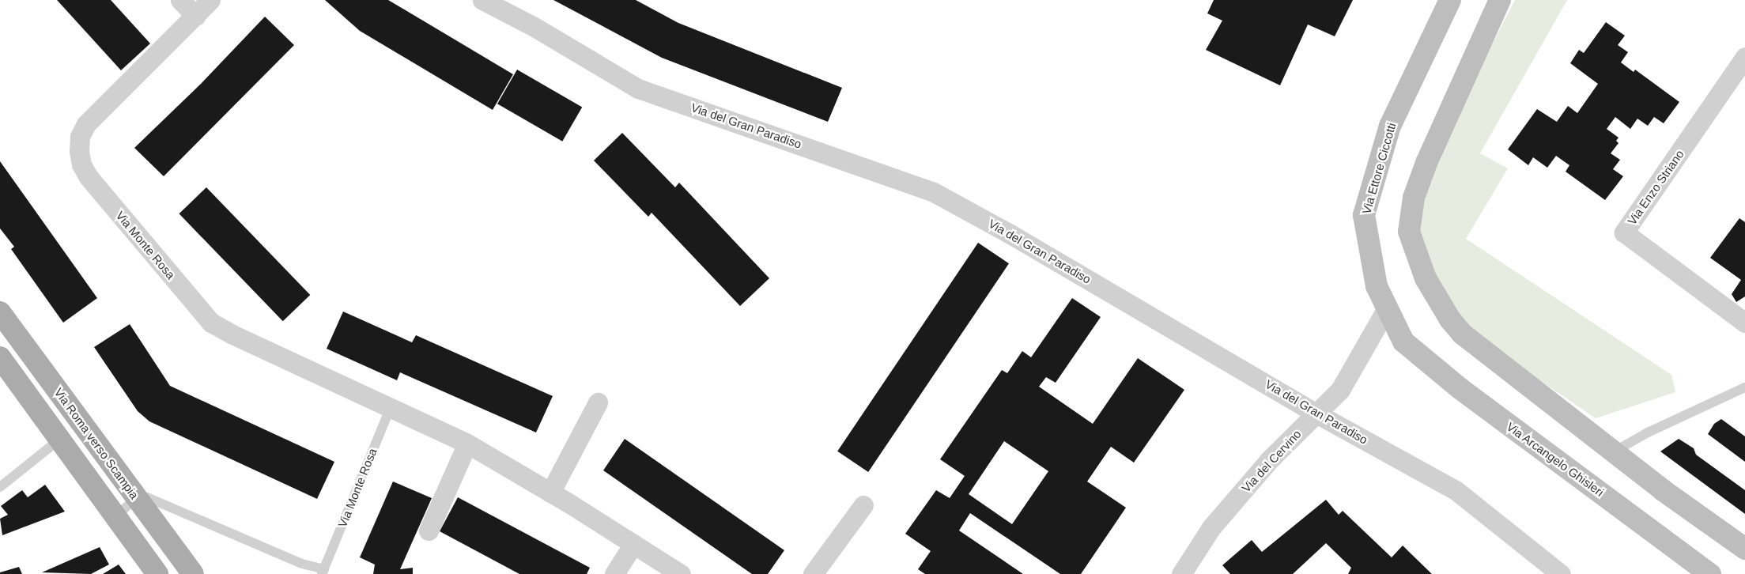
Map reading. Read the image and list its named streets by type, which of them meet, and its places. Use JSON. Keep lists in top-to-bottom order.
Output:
{
  "streets": {
    "main road": ["Via Roma verso Scampia"],
    "street": [
      "Via del Gran Paradiso",
      "Via Ettore Ciccotti",
      "Via Enzo Striano",
      "Via Monte Rosa",
      "Via Arcangelo Ghisleri",
      "Via del Cervino"
    ]
  },
  "crossings": [
    ["Via del Gran Paradiso", "Via del Cervino"],
    ["Via Ettore Ciccotti", "Via Arcangelo Ghisleri"],
    ["Via Ettore Ciccotti", "Via del Cervino"],
    ["Via Monte Rosa", "Via Roma verso Scampia"]
  ]
}
